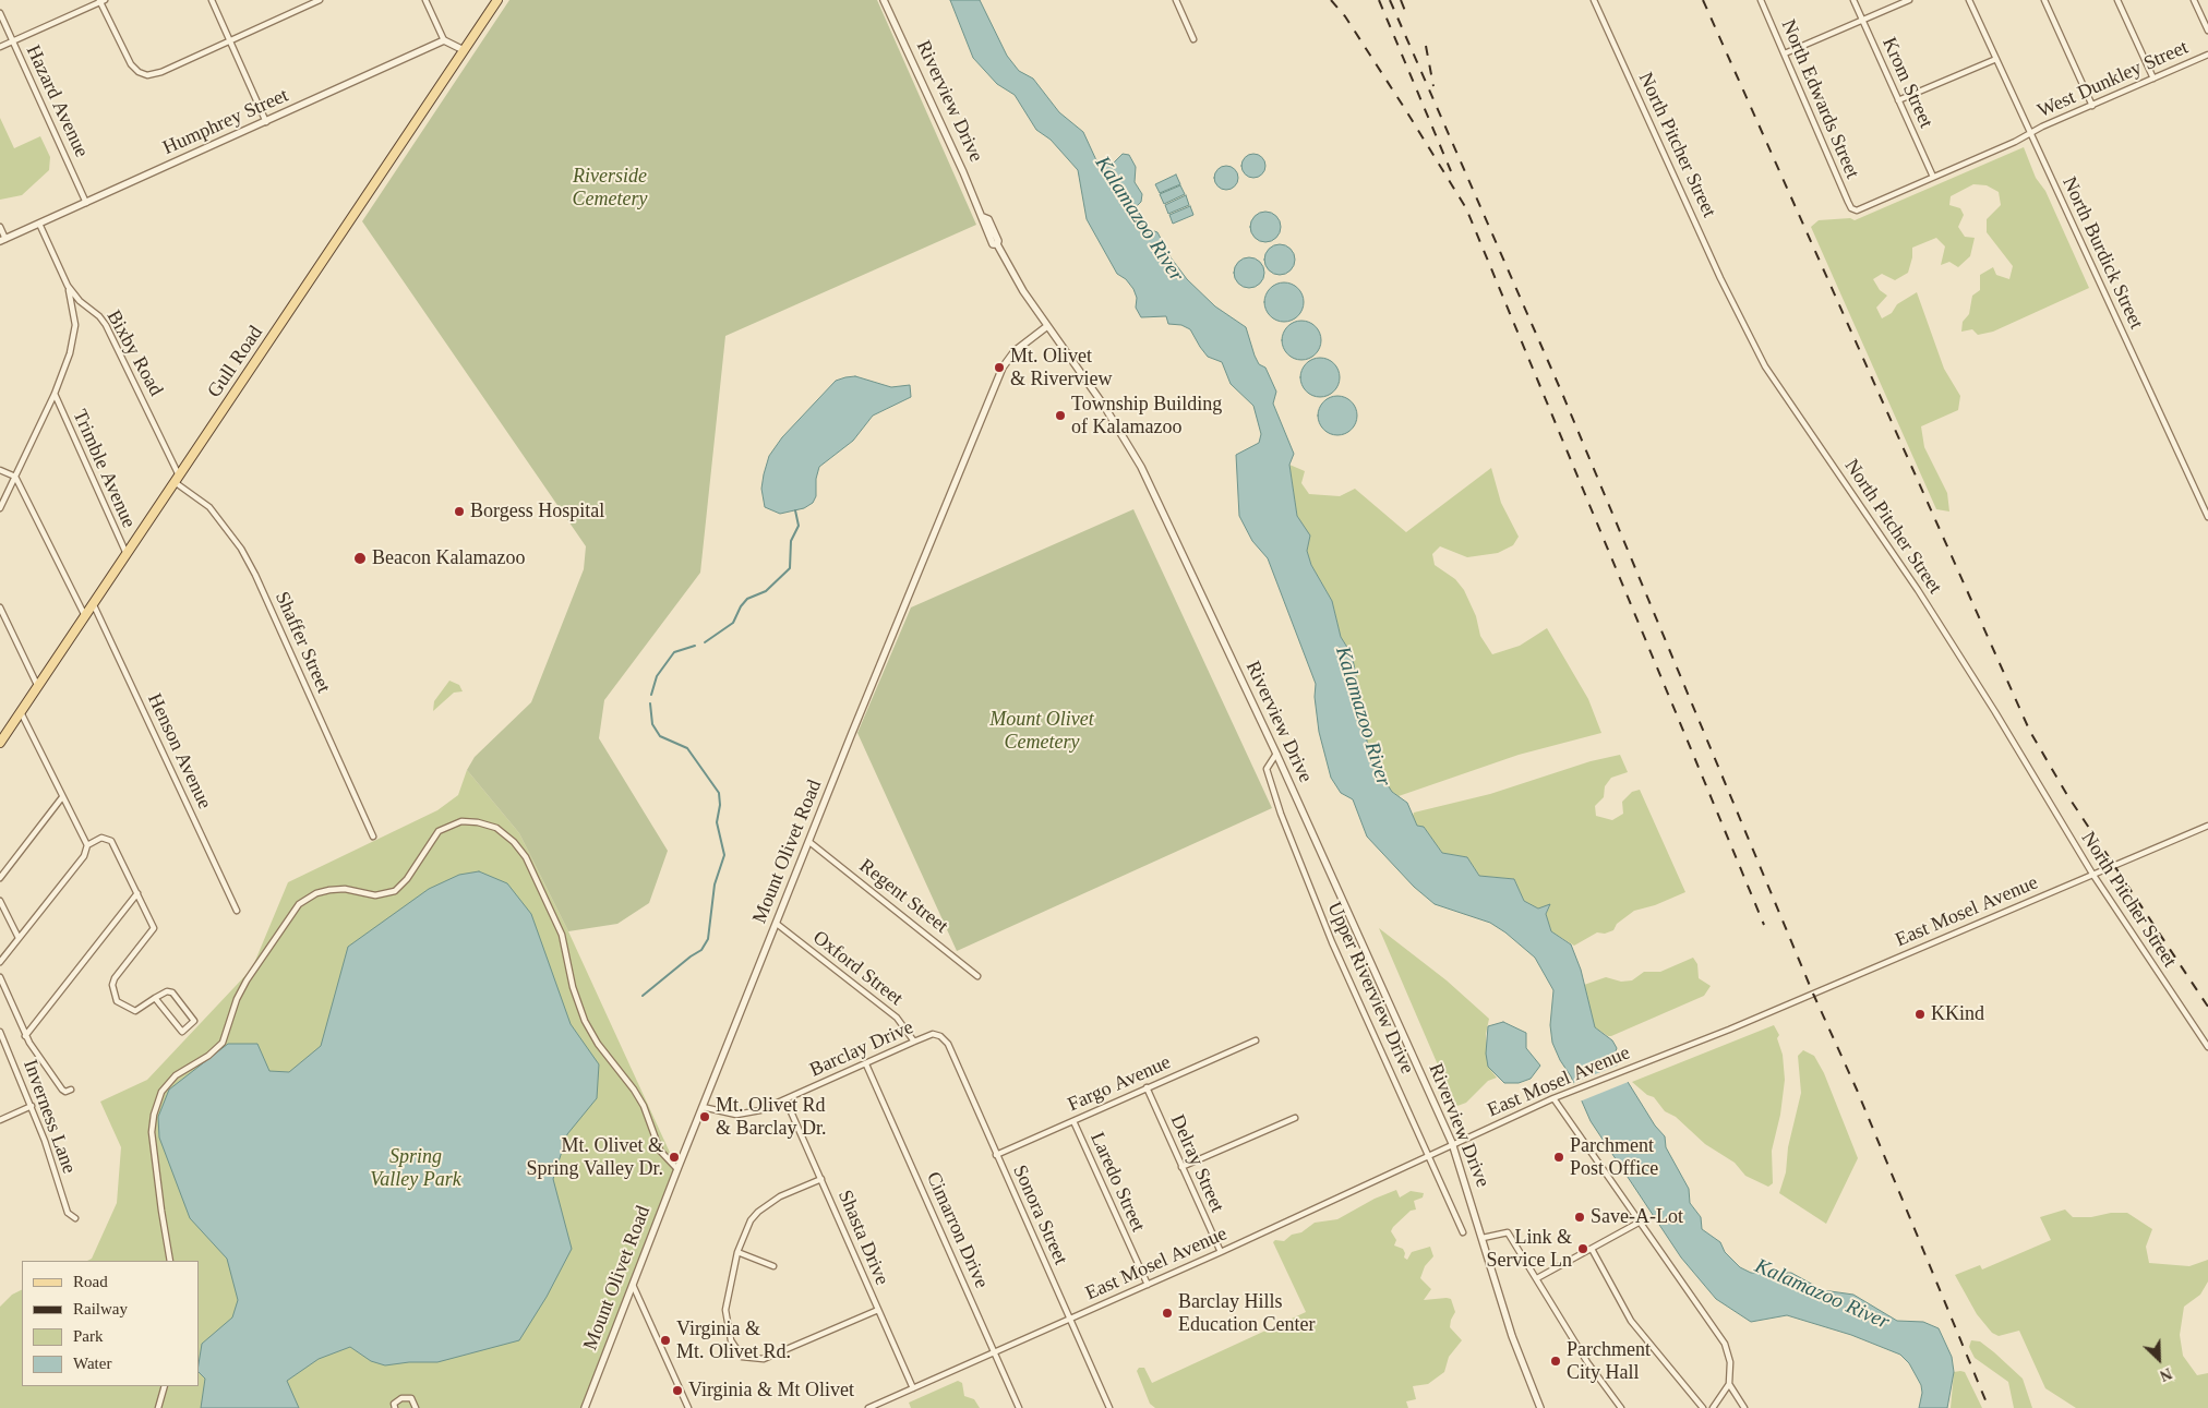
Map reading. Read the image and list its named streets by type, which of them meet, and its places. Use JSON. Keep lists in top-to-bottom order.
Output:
{
  "streets": {
    "main road": ["Gull Road"],
    "street": [
      "West Dunkley Street",
      "Krom Street",
      "North Edwards Street",
      "Hazard Avenue",
      "Riverview Drive",
      "Humphrey Street",
      "North Pitcher Street",
      "North Burdick Street",
      "Bixby Road",
      "Trimble Avenue",
      "Shaffer Street",
      "Henson Avenue",
      "Mount Olivet Road",
      "Regent Street",
      "East Mosel Avenue",
      "Oxford Street",
      "Upper Riverview Drive",
      "Barclay Drive",
      "Fargo Avenue",
      "Inverness Lane",
      "Delray Street",
      "Laredo Street",
      "Sonora Street",
      "Cimarron Drive",
      "Shasta Drive"
    ]
  },
  "crossings": [
    ["West Dunkley Street", "Krom Street"],
    ["West Dunkley Street", "North Edwards Street"],
    ["West Dunkley Street", "North Burdick Street"],
    ["Hazard Avenue", "Humphrey Street"],
    ["Riverview Drive", "Mount Olivet Road"],
    ["Riverview Drive", "East Mosel Avenue"],
    ["Riverview Drive", "Upper Riverview Drive"],
    ["Humphrey Street", "Bixby Road"],
    ["North Pitcher Street", "East Mosel Avenue"],
    ["Bixby Road", "Gull Road"],
    ["Bixby Road", "Shaffer Street"],
    ["Gull Road", "Trimble Avenue"],
    ["Gull Road", "Shaffer Street"],
    ["Gull Road", "Henson Avenue"],
    ["Mount Olivet Road", "Regent Street"],
    ["Mount Olivet Road", "Oxford Street"],
    ["Mount Olivet Road", "Barclay Drive"],
    ["East Mosel Avenue", "Upper Riverview Drive"],
    ["East Mosel Avenue", "Delray Street"],
    ["East Mosel Avenue", "Laredo Street"],
    ["East Mosel Avenue", "Sonora Street"],
    ["East Mosel Avenue", "Cimarron Drive"],
    ["East Mosel Avenue", "Shasta Drive"],
    ["Oxford Street", "Barclay Drive"],
    ["Barclay Drive", "Sonora Street"],
    ["Barclay Drive", "Cimarron Drive"],
    ["Barclay Drive", "Shasta Drive"],
    ["Fargo Avenue", "Delray Street"],
    ["Fargo Avenue", "Laredo Street"],
    ["Fargo Avenue", "Sonora Street"]
  ],
  "water": ["Kalamazoo River"],
  "parks": ["Riverside Cemetery", "Mount Olivet Cemetery", "Spring Valley Park"],
  "places": [
    "Mt. Olivet & Riverview",
    "Township Building of Kalamazoo",
    "Borgess Hospital",
    "Beacon Kalamazoo",
    "KKind",
    "Mt. Olivet Rd & Barclay Dr.",
    "Mt. Olivet & Spring Valley Dr.",
    "Parchment Post Office",
    "Save-A-Lot",
    "Link & Service Ln",
    "Barclay Hills Education Center",
    "Virginia & Mt. Olivet Rd.",
    "Parchment City Hall",
    "Virginia & Mt Olivet"
  ],
  "legend": [
    "Road",
    "Railway",
    "Park",
    "Water"
  ],
  "north": "bottom right"
}
